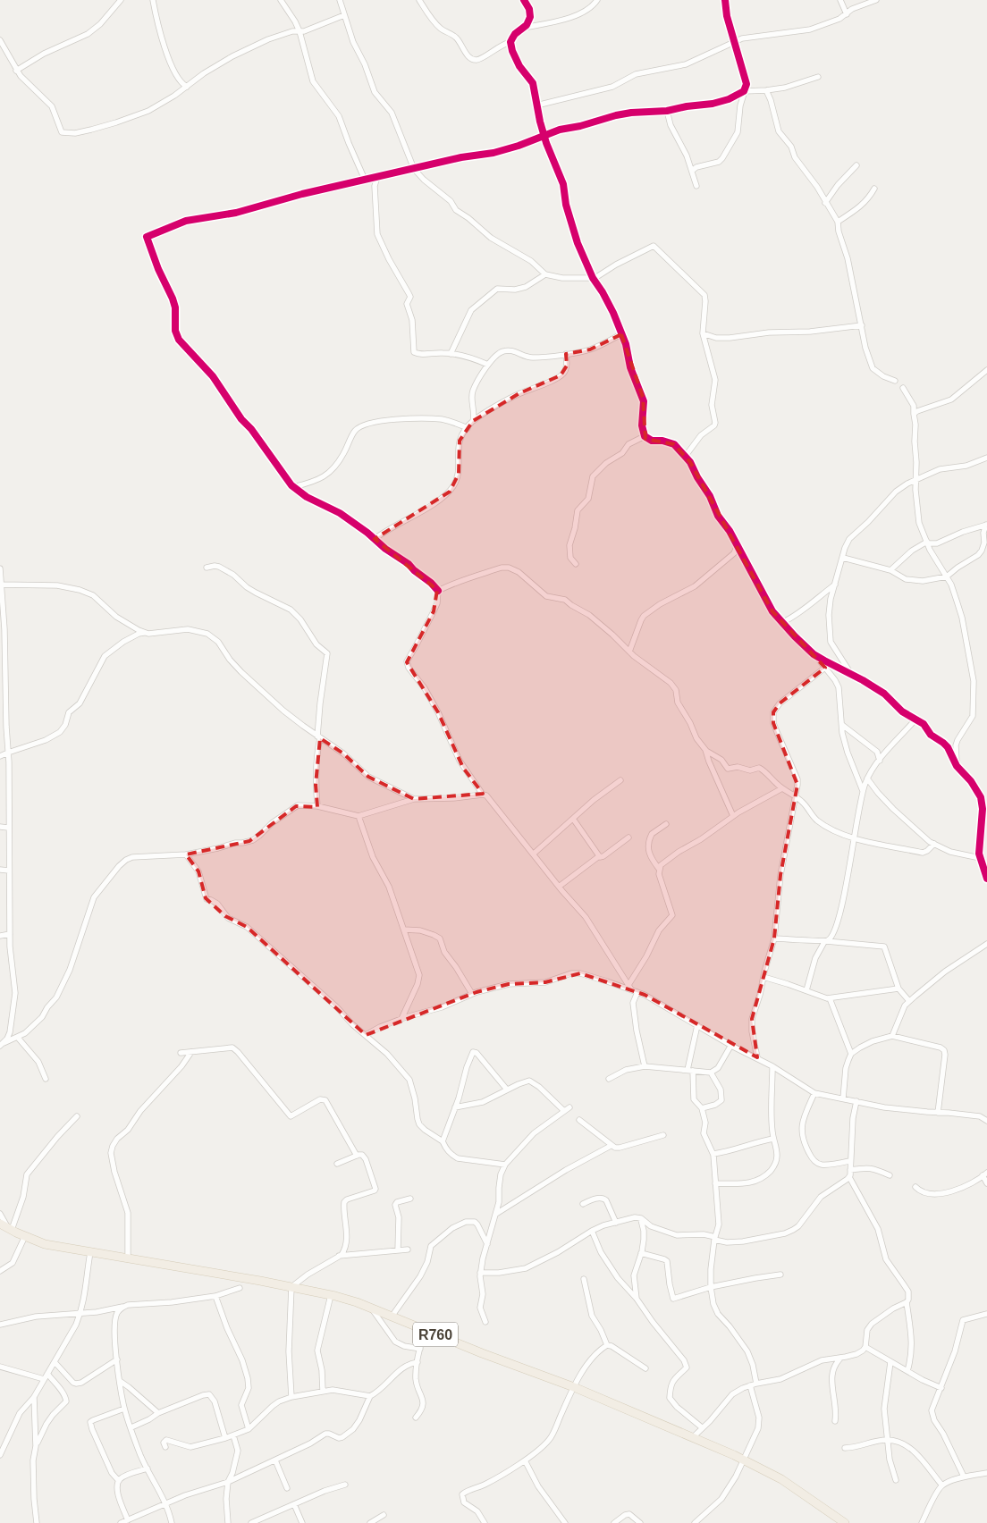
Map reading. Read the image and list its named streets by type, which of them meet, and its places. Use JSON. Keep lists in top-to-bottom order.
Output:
{
  "streets": {
    "main road": ["R760"]
  }
}
